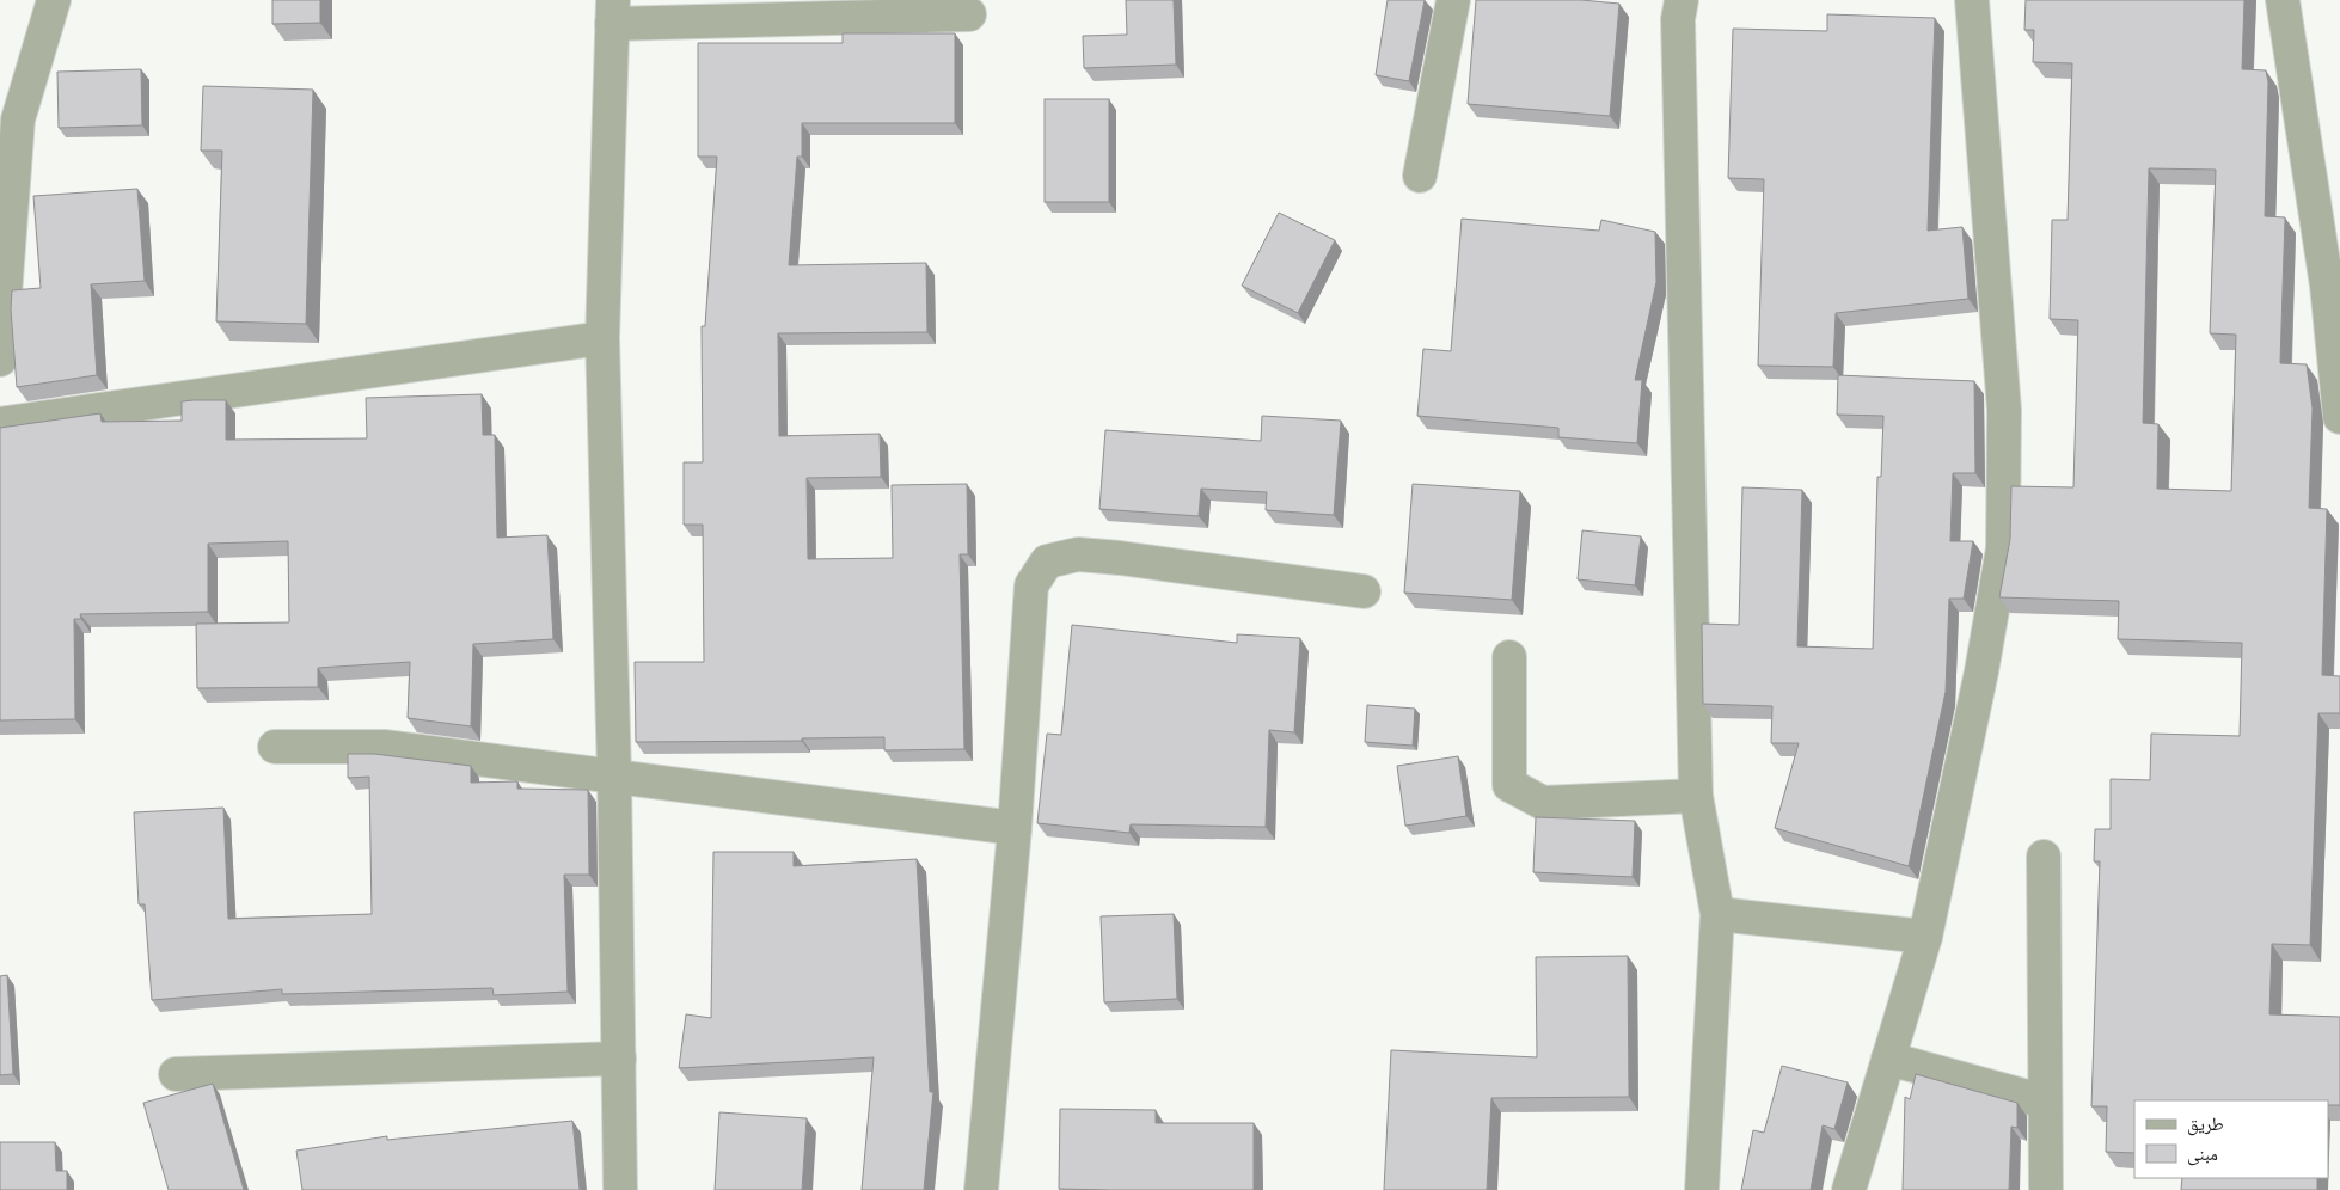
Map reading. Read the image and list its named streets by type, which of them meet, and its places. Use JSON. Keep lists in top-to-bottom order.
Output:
{
  "legend": ["طريق", "مبنى"]
}
